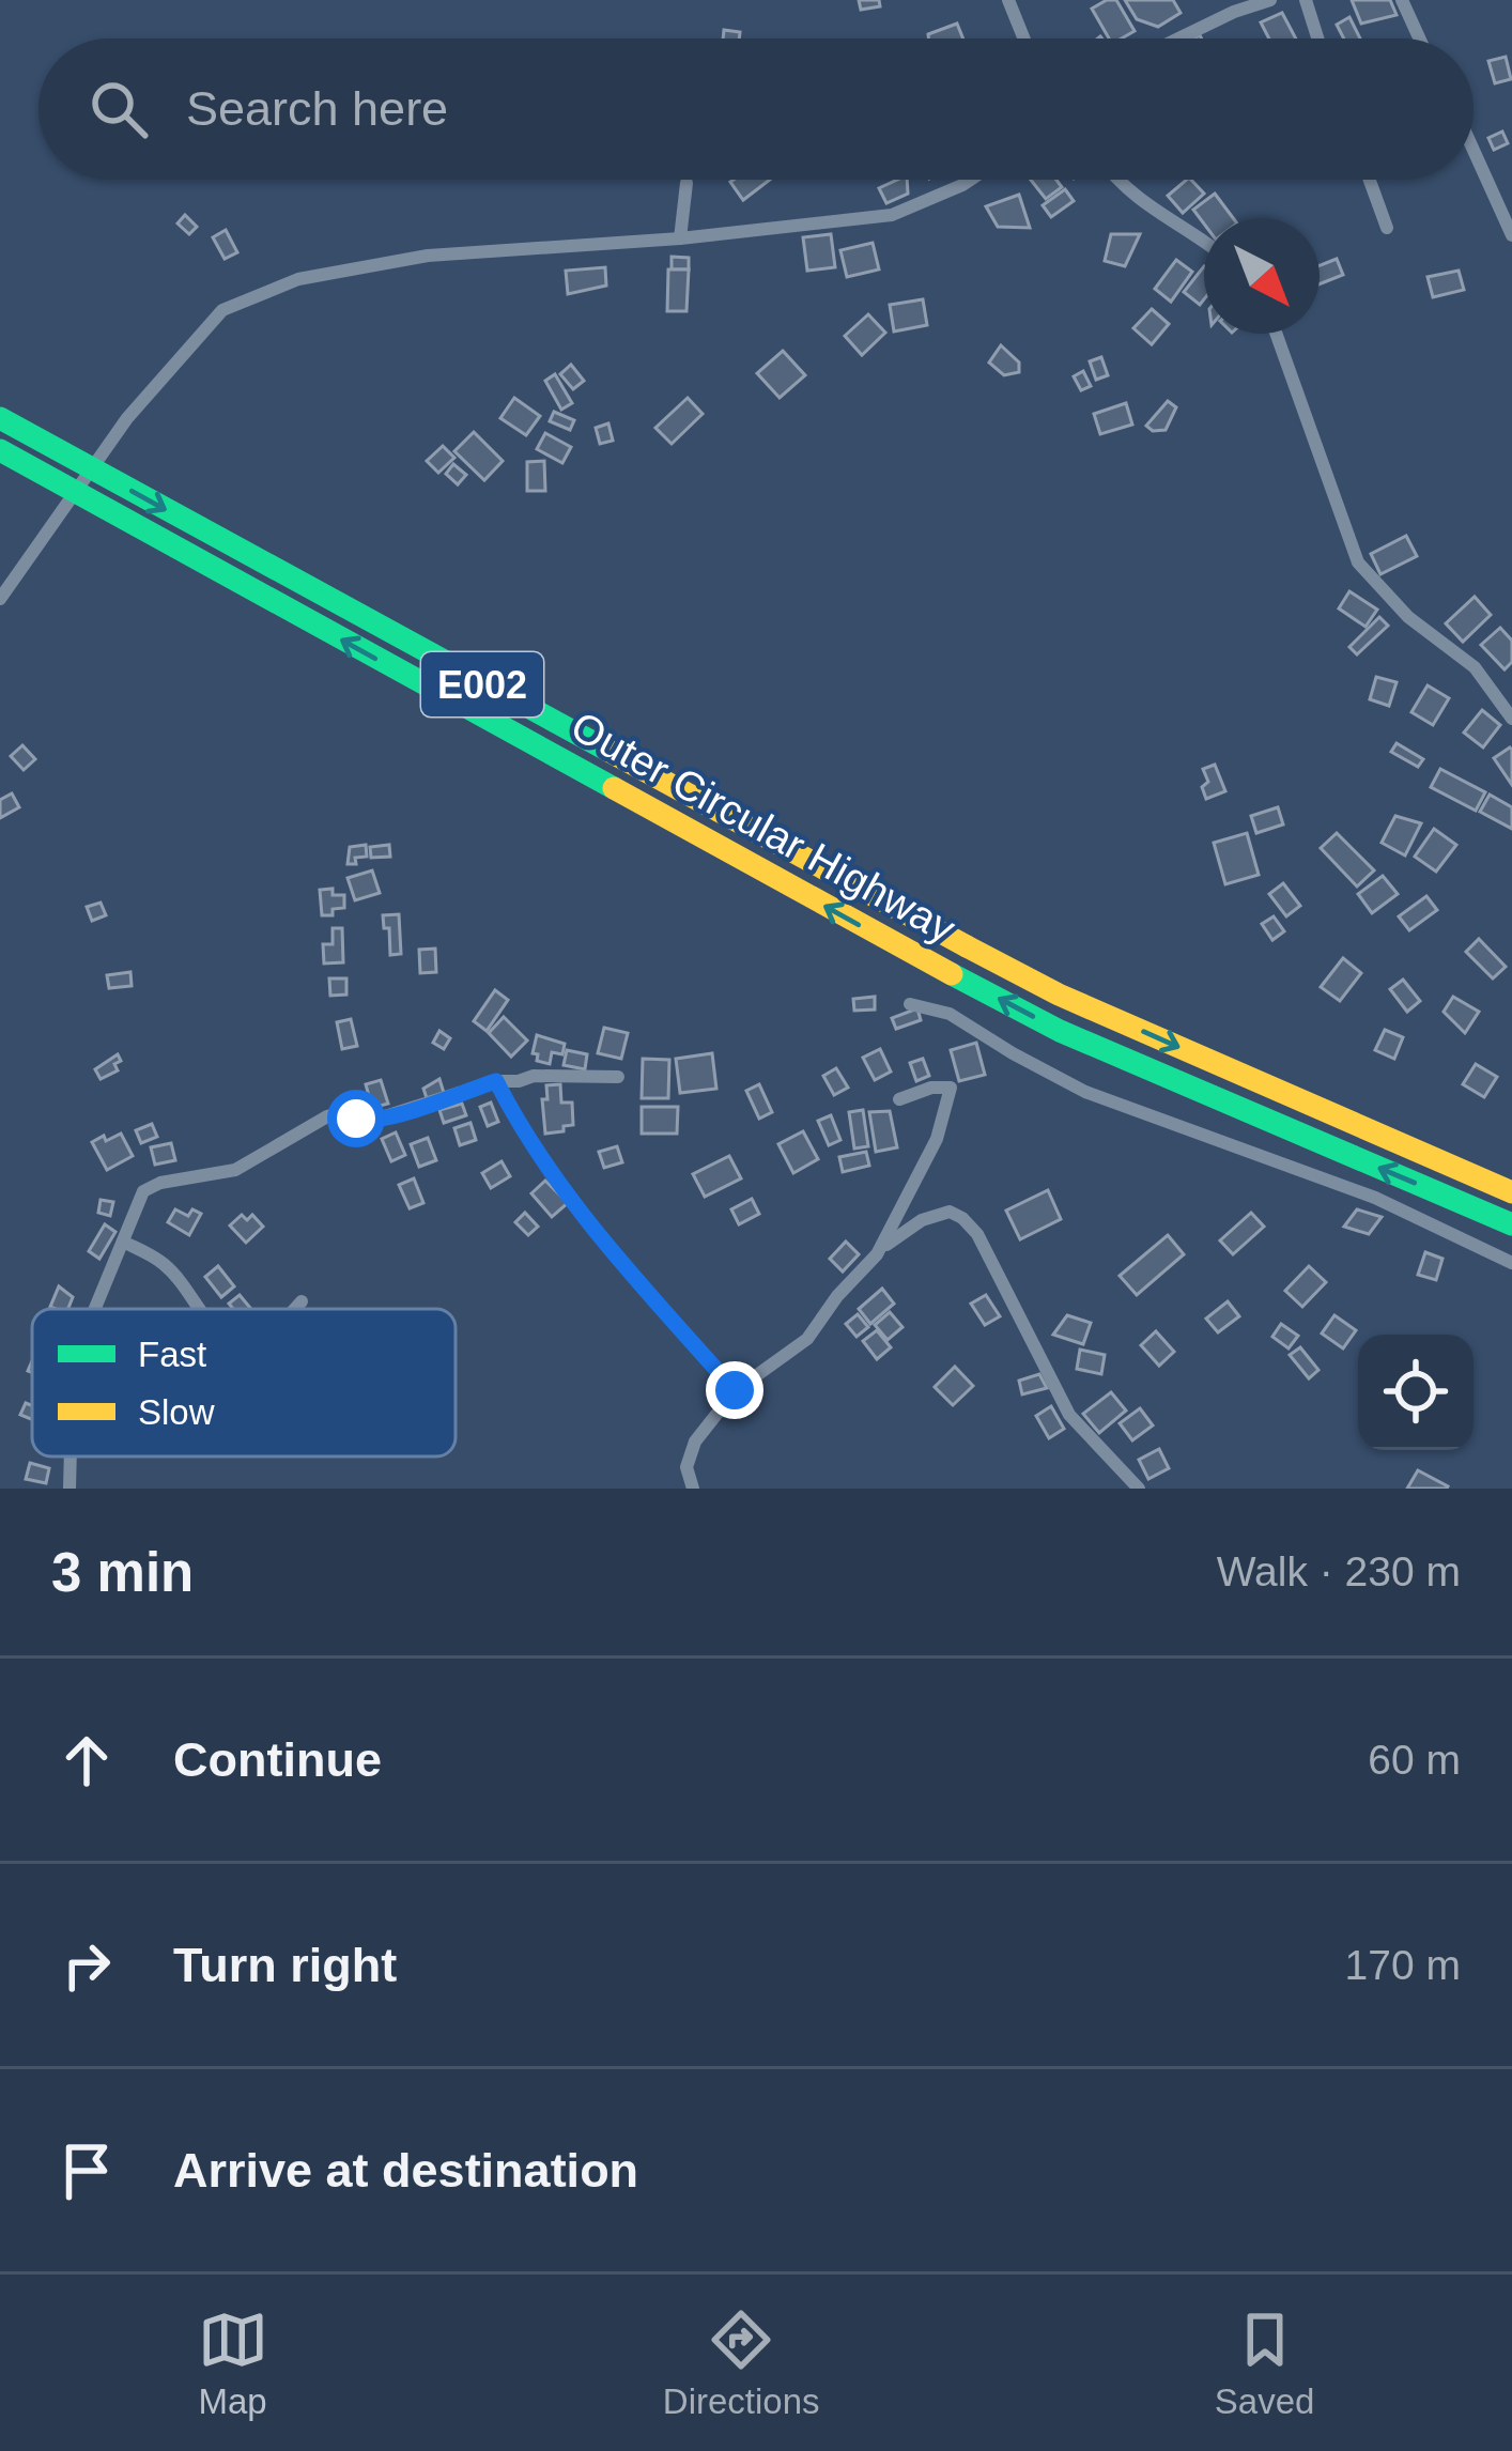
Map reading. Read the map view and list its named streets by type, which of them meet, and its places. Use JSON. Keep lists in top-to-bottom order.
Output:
{
  "streets": {
    "highway": ["E002", "Outer Circular Highway"]
  },
  "legend": ["Fast", "Slow"],
  "north": "bottom right",
  "page": {
    "search": "Search here",
    "heading": ["3 min", "Walk · 230 m"],
    "list": [
      ["Continue", "60 m"],
      ["Turn right", "170 m"],
      "Arrive at destination"
    ],
    "nav": ["Map", "Directions", "Saved"]
  }
}
